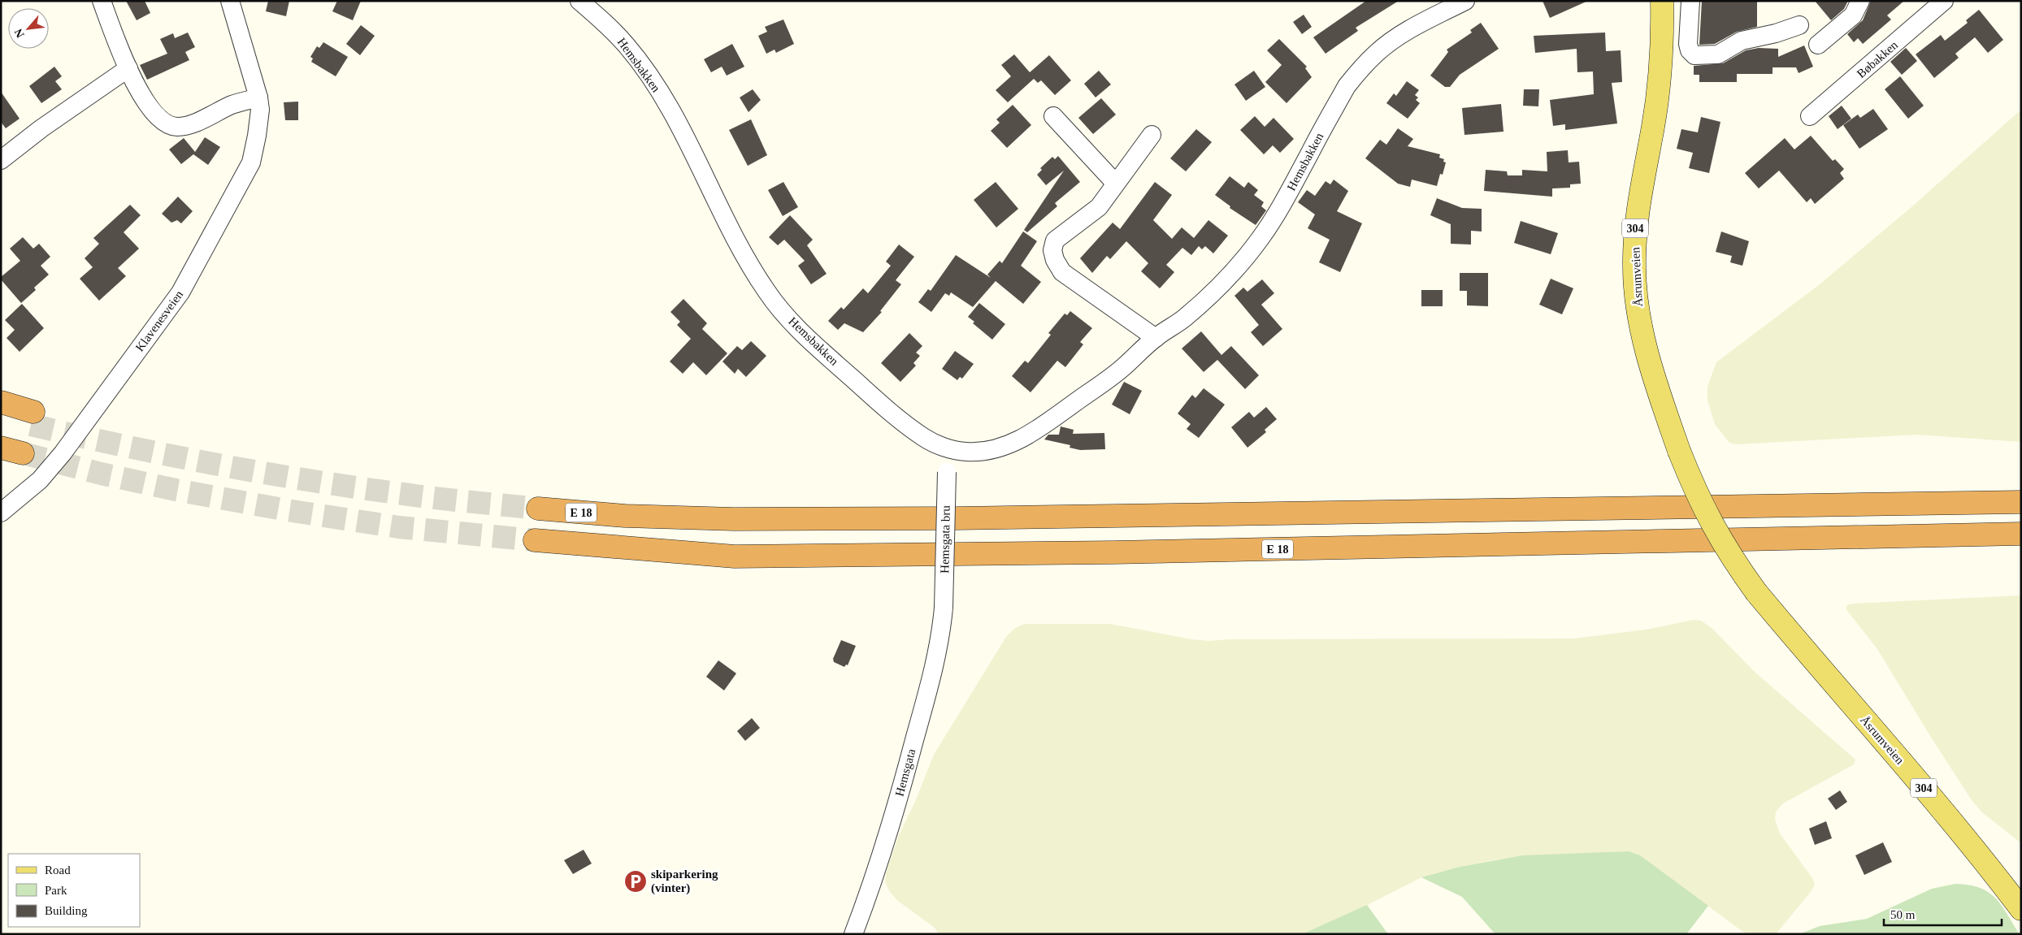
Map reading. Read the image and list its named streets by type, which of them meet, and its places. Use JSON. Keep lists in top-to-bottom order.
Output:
{
  "streets": {
    "highway": ["E 18"],
    "main road": ["304", "Åsrumveien"],
    "street": [
      "Bøbakken",
      "Hemsbakken",
      "Klavenesveien",
      "Hemsgata bru",
      "Hemsgata"
    ]
  },
  "crossings": [
    ["Hemsbakken", "Hemsgata bru"],
    ["Hemsgata bru", "Hemsgata"]
  ],
  "places": {
    "parking": ["skiparkering (vinter)"]
  },
  "legend": ["Road", "Park", "Building"],
  "scale_bar": "50 m",
  "north": "bottom left"
}
